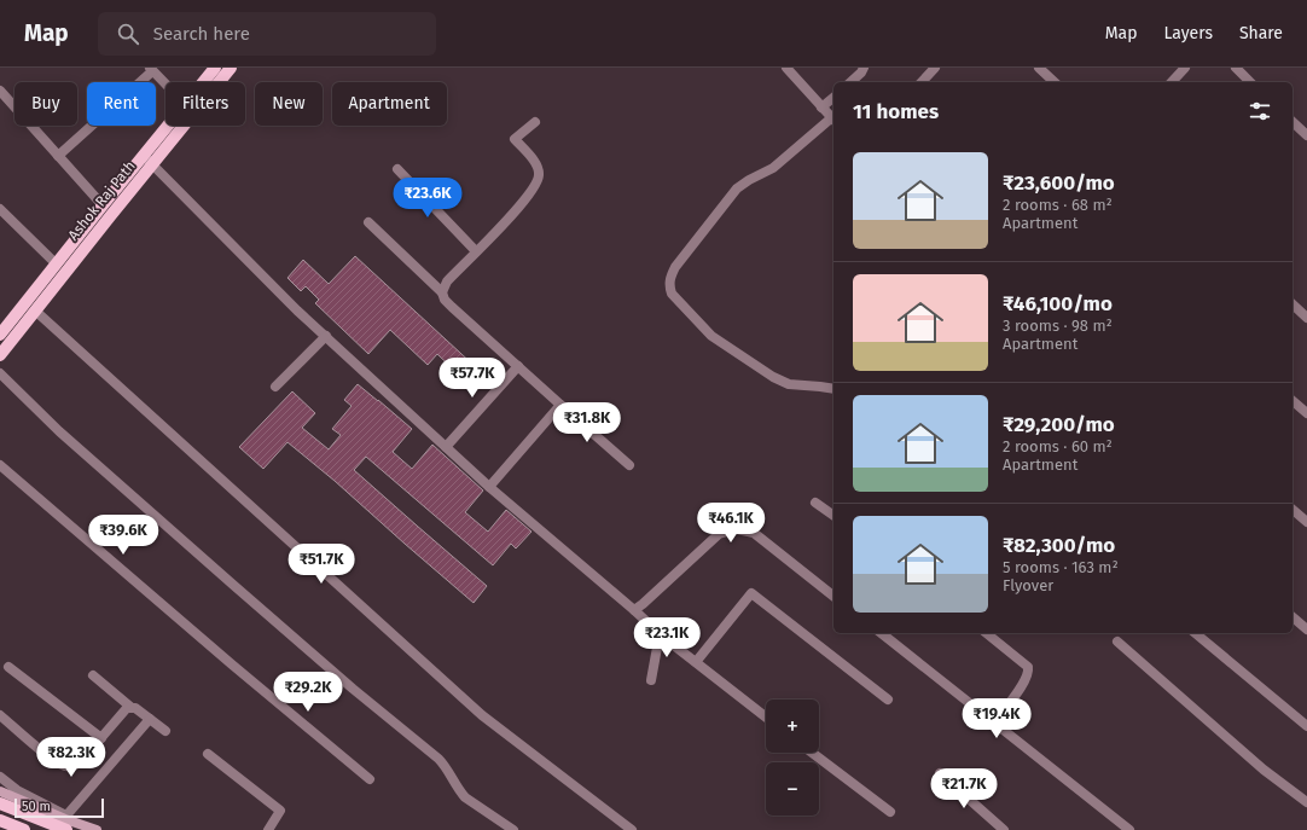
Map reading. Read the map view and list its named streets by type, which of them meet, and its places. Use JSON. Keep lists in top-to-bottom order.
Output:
{
  "streets": {
    "main road": ["Ashok Raj Path"]
  },
  "scale_bar": "50 m",
  "page": {
    "header": "Map",
    "search": "Search here",
    "nav": ["Map", "Layers", "Share"],
    "chip": [
      "Buy",
      "Rent",
      "Filters",
      "New",
      "Apartment"
    ],
    "heading": "11 homes",
    "list": [
      {
        "name": "₹23,600/mo",
        "note": "2 rooms · 68 m² · Apartment"
      },
      {
        "name": "₹46,100/mo",
        "note": "3 rooms · 98 m² · Apartment"
      },
      {
        "name": "₹29,200/mo",
        "note": "2 rooms · 60 m² · Apartment"
      },
      {
        "name": "₹82,300/mo",
        "note": "5 rooms · 163 m² · Flyover"
      }
    ],
    "price": [
      "₹23.6K",
      "₹57.7K",
      "₹31.8K",
      "₹46.1K",
      "₹39.6K",
      "₹51.7K",
      "₹23.1K",
      "₹29.2K",
      "₹19.4K",
      "₹82.3K",
      "₹21.7K"
    ],
    "map_buttons": ["+", "−"],
    "scale": "50 m"
  }
}
